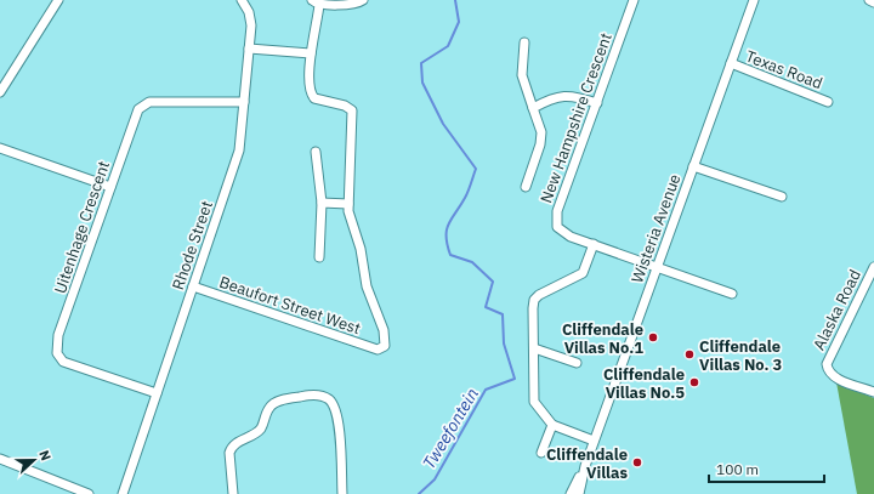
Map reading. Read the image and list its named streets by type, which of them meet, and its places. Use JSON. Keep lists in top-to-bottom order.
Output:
{
  "streets": {
    "street": [
      "Texas Road",
      "New Hampshire Crescent",
      "Uitenhage Crescent",
      "Wisteria Avenue",
      "Rhode Street",
      "Beaufort Street West",
      "Alaska Road"
    ]
  },
  "crossings": [
    ["Texas Road", "Wisteria Avenue"],
    ["New Hampshire Crescent", "Wisteria Avenue"],
    ["Uitenhage Crescent", "Rhode Street"],
    ["Rhode Street", "Beaufort Street West"]
  ],
  "water": ["Tweefontein"],
  "places": [
    "Cliffendale Villas No.1",
    "Cliffendale Villas No. 3",
    "Cliffendale Villas No.5",
    "Cliffendale Villas"
  ],
  "scale_bar": "100 m",
  "north": "right"
}
